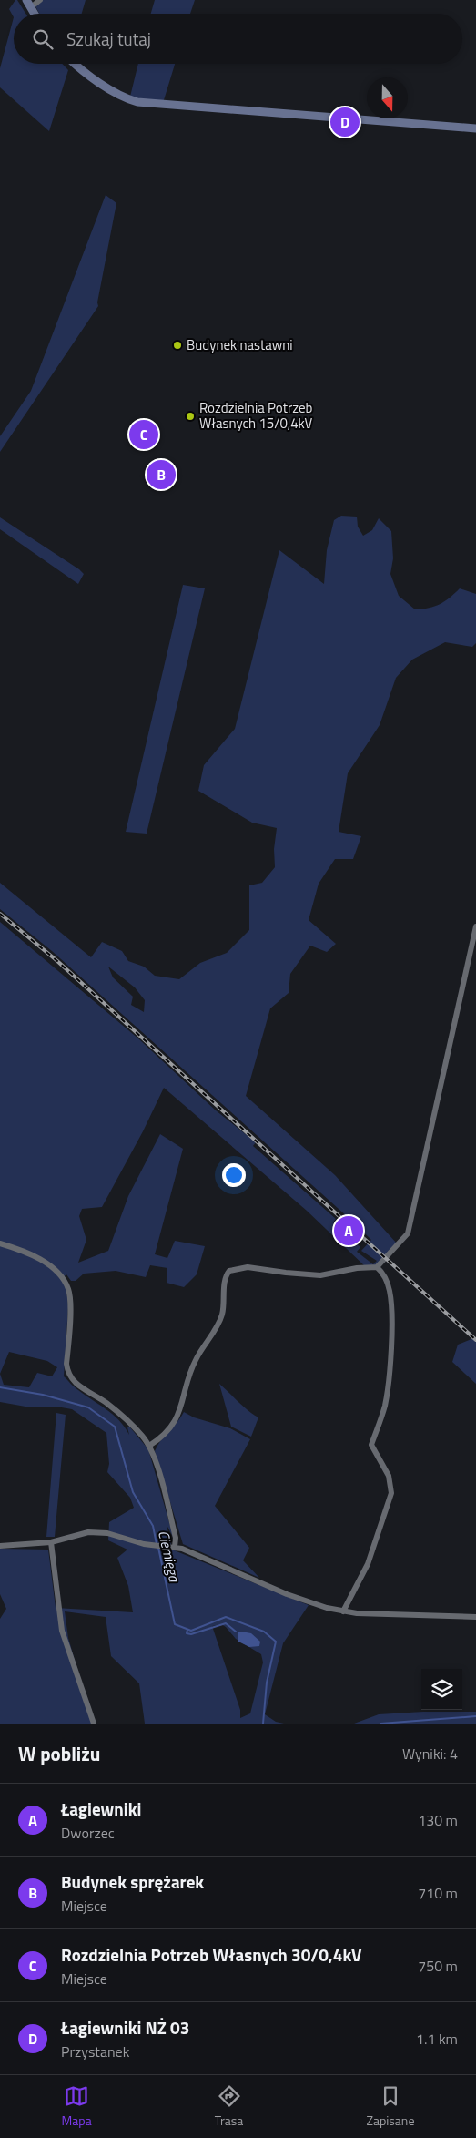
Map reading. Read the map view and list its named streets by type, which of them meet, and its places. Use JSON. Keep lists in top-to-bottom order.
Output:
{
  "water": ["Ciemięga"],
  "places": ["Budynek nastawni", "Rozdzielnia Potrzeb Własnych 15/0,4kV"],
  "north": "bottom",
  "page": {
    "search": "Szukaj tutaj",
    "pins": [
      "D",
      "C",
      "B",
      "A"
    ],
    "heading": ["W pobliżu", "Wyniki: 4"],
    "list": [
      {
        "mark": "A",
        "name": "Łagiewniki",
        "note": "Dworzec",
        "value": "130 m"
      },
      {
        "mark": "B",
        "name": "Budynek sprężarek",
        "note": "Miejsce",
        "value": "710 m"
      },
      {
        "mark": "C",
        "name": "Rozdzielnia Potrzeb Własnych 30/0,4kV",
        "note": "Miejsce",
        "value": "750 m"
      },
      {
        "mark": "D",
        "name": "Łagiewniki NŻ 03",
        "note": "Przystanek",
        "value": "1.1 km"
      }
    ],
    "nav": ["Mapa", "Trasa", "Zapisane"]
  }
}
